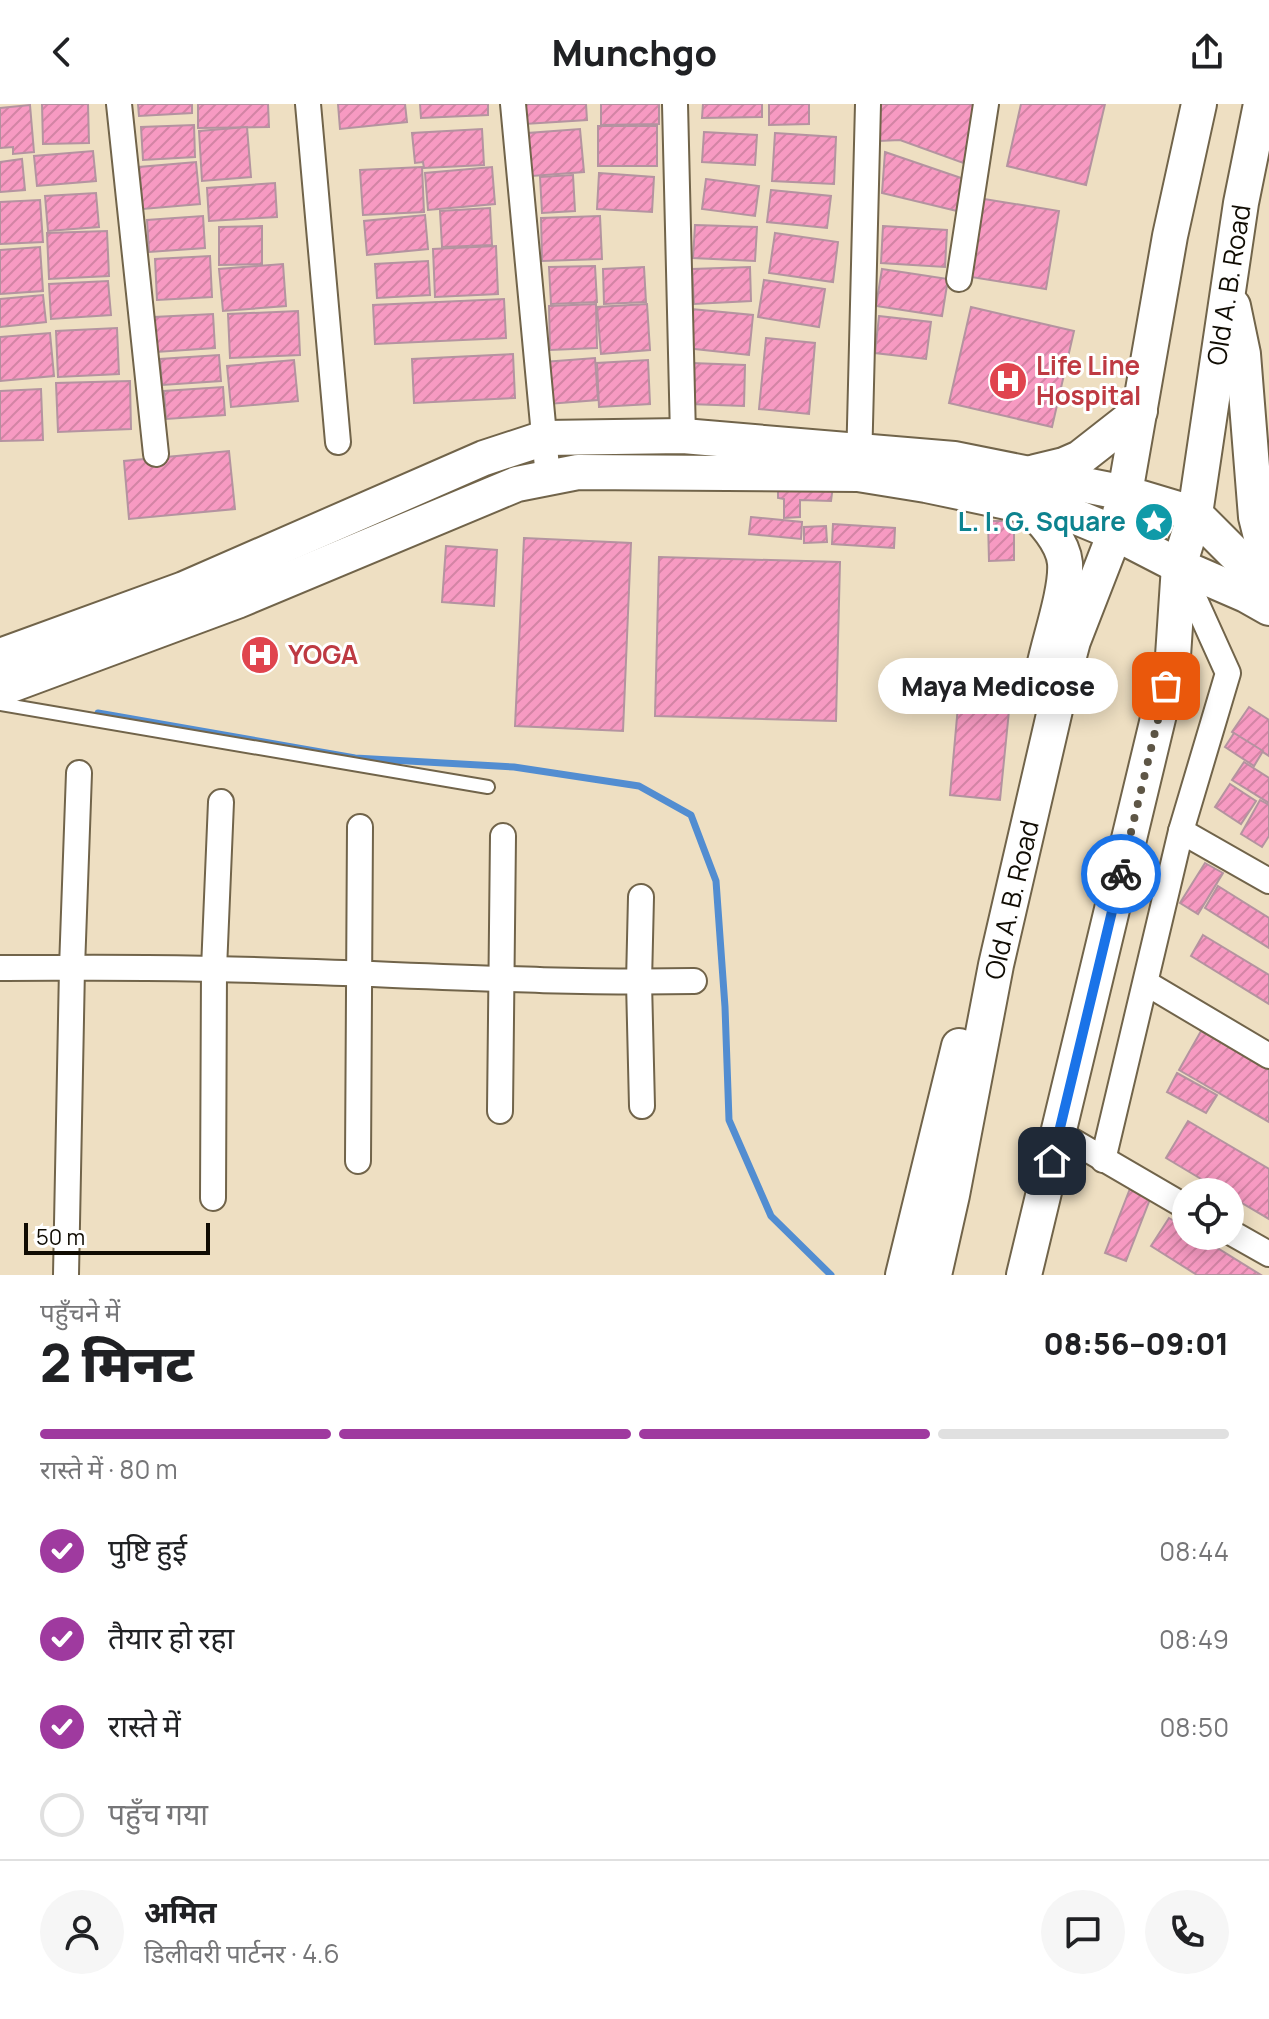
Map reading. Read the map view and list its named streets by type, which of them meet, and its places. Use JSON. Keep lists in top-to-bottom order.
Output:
{
  "streets": {
    "main road": ["Old A. B. Road"]
  },
  "places": {
    "hospital": ["Life Line Hospital", "YOGA"],
    "place": ["L. I. G. Square"],
    "other": ["Maya Medicose"]
  },
  "scale_bar": "50 m",
  "page": {
    "header": "Munchgo",
    "bubble": "Maya Medicose",
    "scale": "50 m",
    "heading": ["2 मिनट", "पहुँचने में", "08:56–09:01"],
    "panel": ["अमित", "डिलीवरी पार्टनर · 4.6"],
    "bar": "रास्ते में · 80 m",
    "list": [
      ["पुष्टि हुई", "08:44"],
      ["तैयार हो रहा", "08:49"],
      ["रास्ते में", "08:50"],
      "पहुँच गया"
    ]
  }
}
